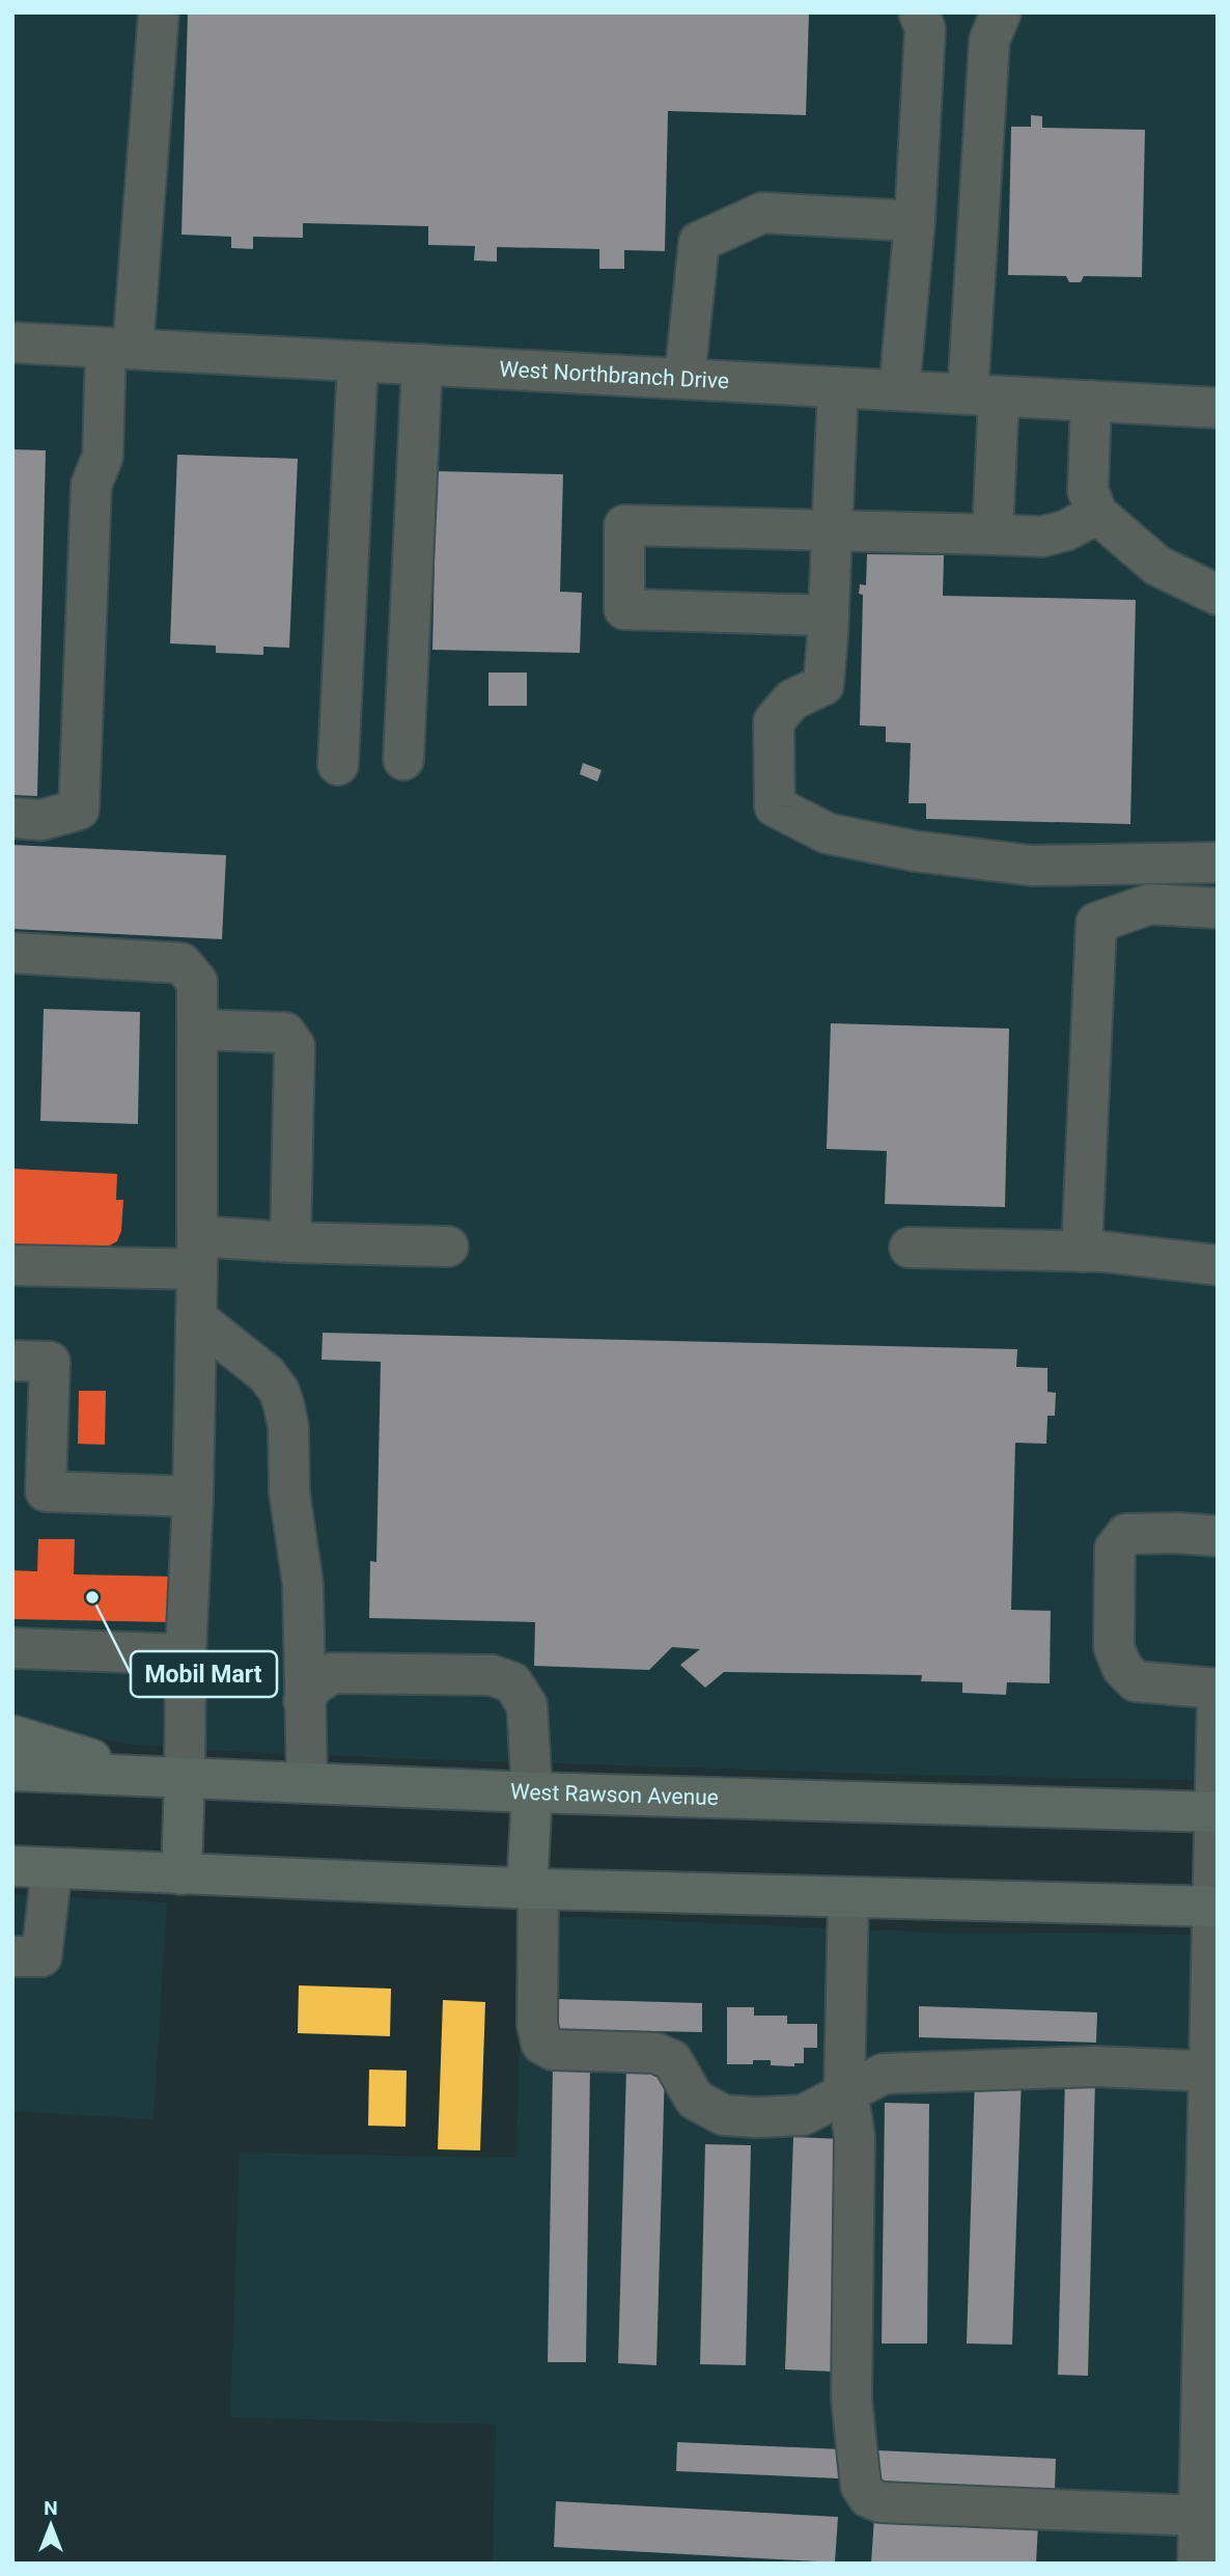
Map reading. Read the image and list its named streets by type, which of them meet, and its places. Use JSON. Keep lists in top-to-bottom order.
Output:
{
  "streets": {
    "main road": ["West Rawson Avenue"],
    "street": ["West Northbranch Drive"]
  },
  "places": ["Mobil Mart"],
  "north": "top"
}
